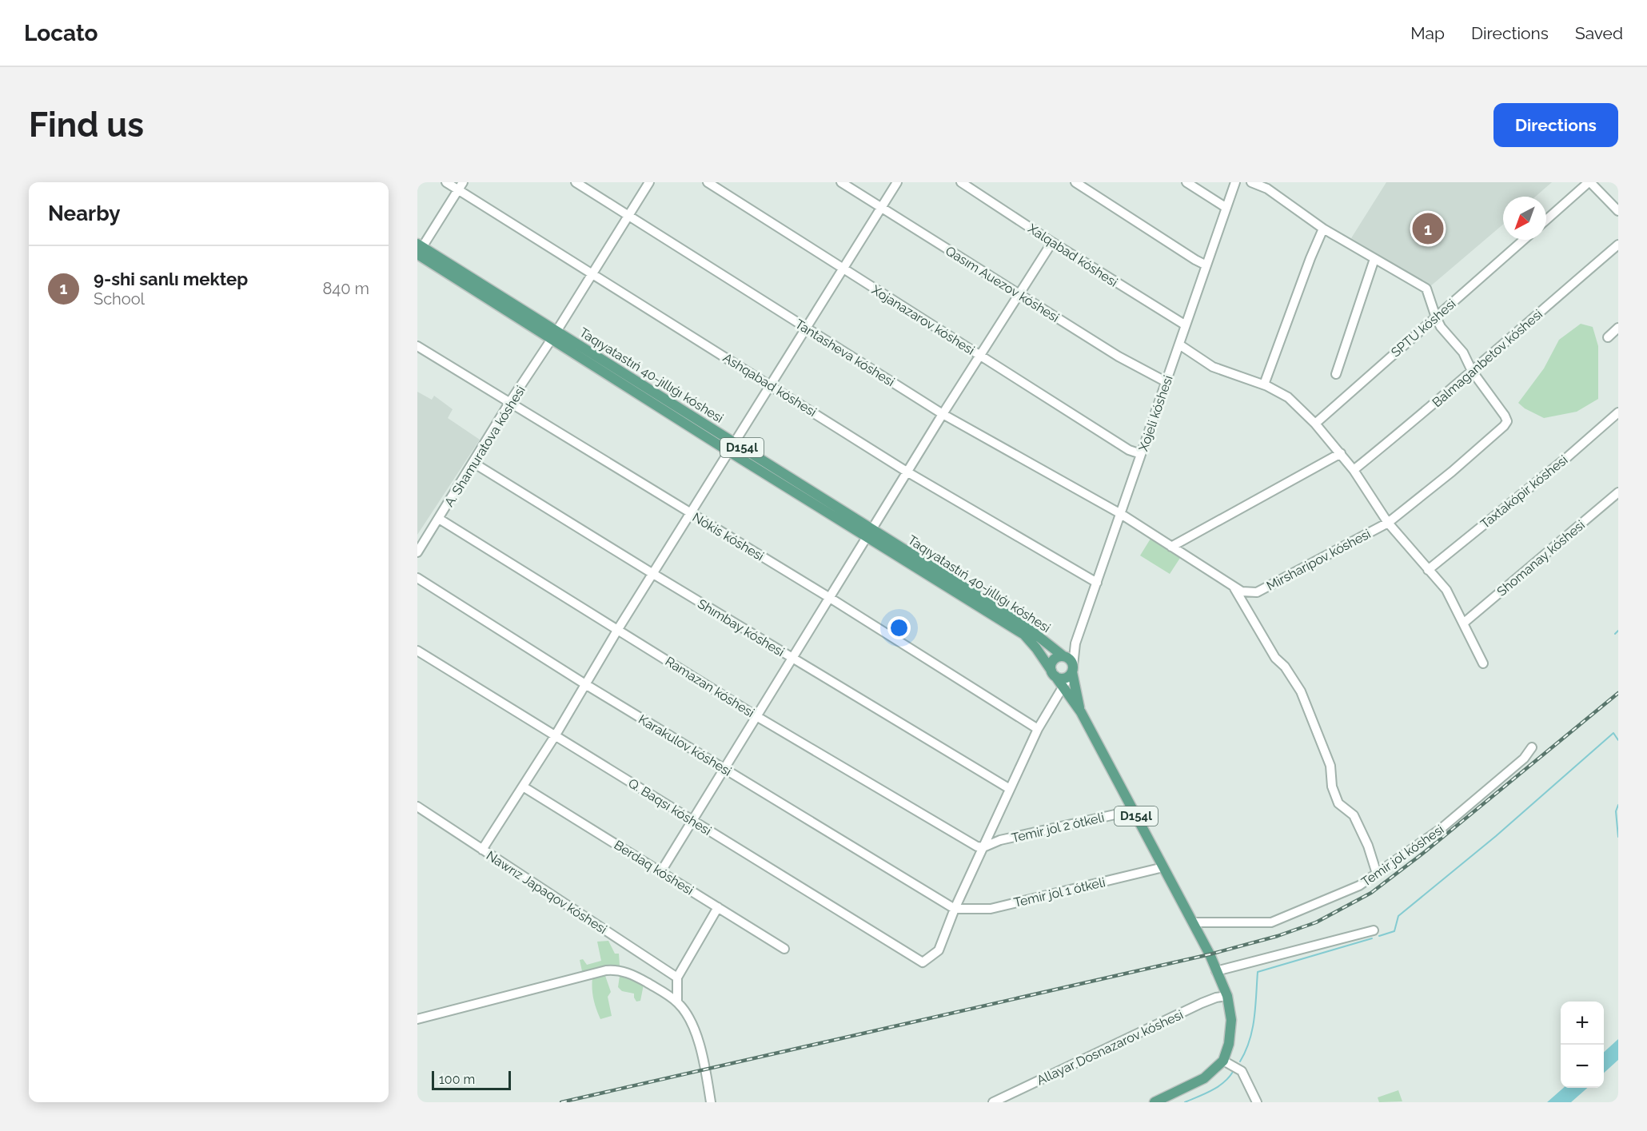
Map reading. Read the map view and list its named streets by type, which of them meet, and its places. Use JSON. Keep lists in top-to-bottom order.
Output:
{
  "streets": {
    "main road": ["Taqıyatastıń 40-jıllıǵı kóshesi", "D154l"],
    "street": [
      "Xalqabad kóshesi",
      "Qasım Auezov kóshesi",
      "Xojanazarov kóshesi",
      "SPTU kóshesi",
      "Tantasheva kóshesi",
      "Balmaganbetov kóshesi",
      "Ashqabad kóshesi",
      "Xojeli kóshesi",
      "A. Shamuratova kóshesi",
      "Taxtakópir kóshesi",
      "Nókis kóshesi",
      "Shomanay kóshesi",
      "Mirsharipov kóshesi",
      "Shımbay kóshesi",
      "Ramazan kóshesi",
      "Karakulov kóshesi",
      "Q. Baqsı kóshesi",
      "Temir jol 2 ótkeli",
      "Temir jol kóshesi",
      "Berdaq kóshesi",
      "Nawrız Japaqov kóshesi",
      "Temir jol 1 ótkeli",
      "Allayar Dosnazarov kóshesi"
    ]
  },
  "crossings": [
    ["Xalqabad kóshesi", "Xojeli kóshesi"],
    ["Qasım Auezov kóshesi", "Xojeli kóshesi"],
    ["Xojanazarov kóshesi", "Xojeli kóshesi"],
    ["Tantasheva kóshesi", "Xojeli kóshesi"],
    ["Tantasheva kóshesi", "A. Shamuratova kóshesi"],
    ["Tantasheva kóshesi", "Mirsharipov kóshesi"],
    ["Balmaganbetov kóshesi", "Mirsharipov kóshesi"],
    ["Taqıyatastıń 40-jıllıǵı kóshesi", "A. Shamuratova kóshesi"],
    ["Taqıyatastıń 40-jıllıǵı kóshesi", "D154l"],
    ["Ashqabad kóshesi", "Xojeli kóshesi"],
    ["Ashqabad kóshesi", "A. Shamuratova kóshesi"],
    ["Xojeli kóshesi", "Mirsharipov kóshesi"],
    ["A. Shamuratova kóshesi", "Nókis kóshesi"],
    ["A. Shamuratova kóshesi", "Shımbay kóshesi"],
    ["A. Shamuratova kóshesi", "Ramazan kóshesi"],
    ["D154l", "Temir jol 2 ótkeli"],
    ["D154l", "Temir jol kóshesi"],
    ["D154l", "Temir jol 1 ótkeli"],
    ["D154l", "Allayar Dosnazarov kóshesi"],
    ["Ramazan kóshesi", "Temir jol 2 ótkeli"],
    ["Karakulov kóshesi", "Q. Baqsı kóshesi"],
    ["Karakulov kóshesi", "Temir jol 1 ótkeli"],
    ["Q. Baqsı kóshesi", "Temir jol 1 ótkeli"]
  ],
  "scale_bar": "100 m",
  "north": "bottom left",
  "page": {
    "header": "Locato",
    "nav": ["Map", "Directions", "Saved"],
    "buttons": "Directions",
    "title": "Find us",
    "heading": "Nearby",
    "pins": "1",
    "list": [
      {
        "mark": "1",
        "name": "9-shi sanlı mektep",
        "note": "School",
        "value": "840 m"
      }
    ],
    "map_buttons": ["+", "−"],
    "scale": "100 m"
  }
}
